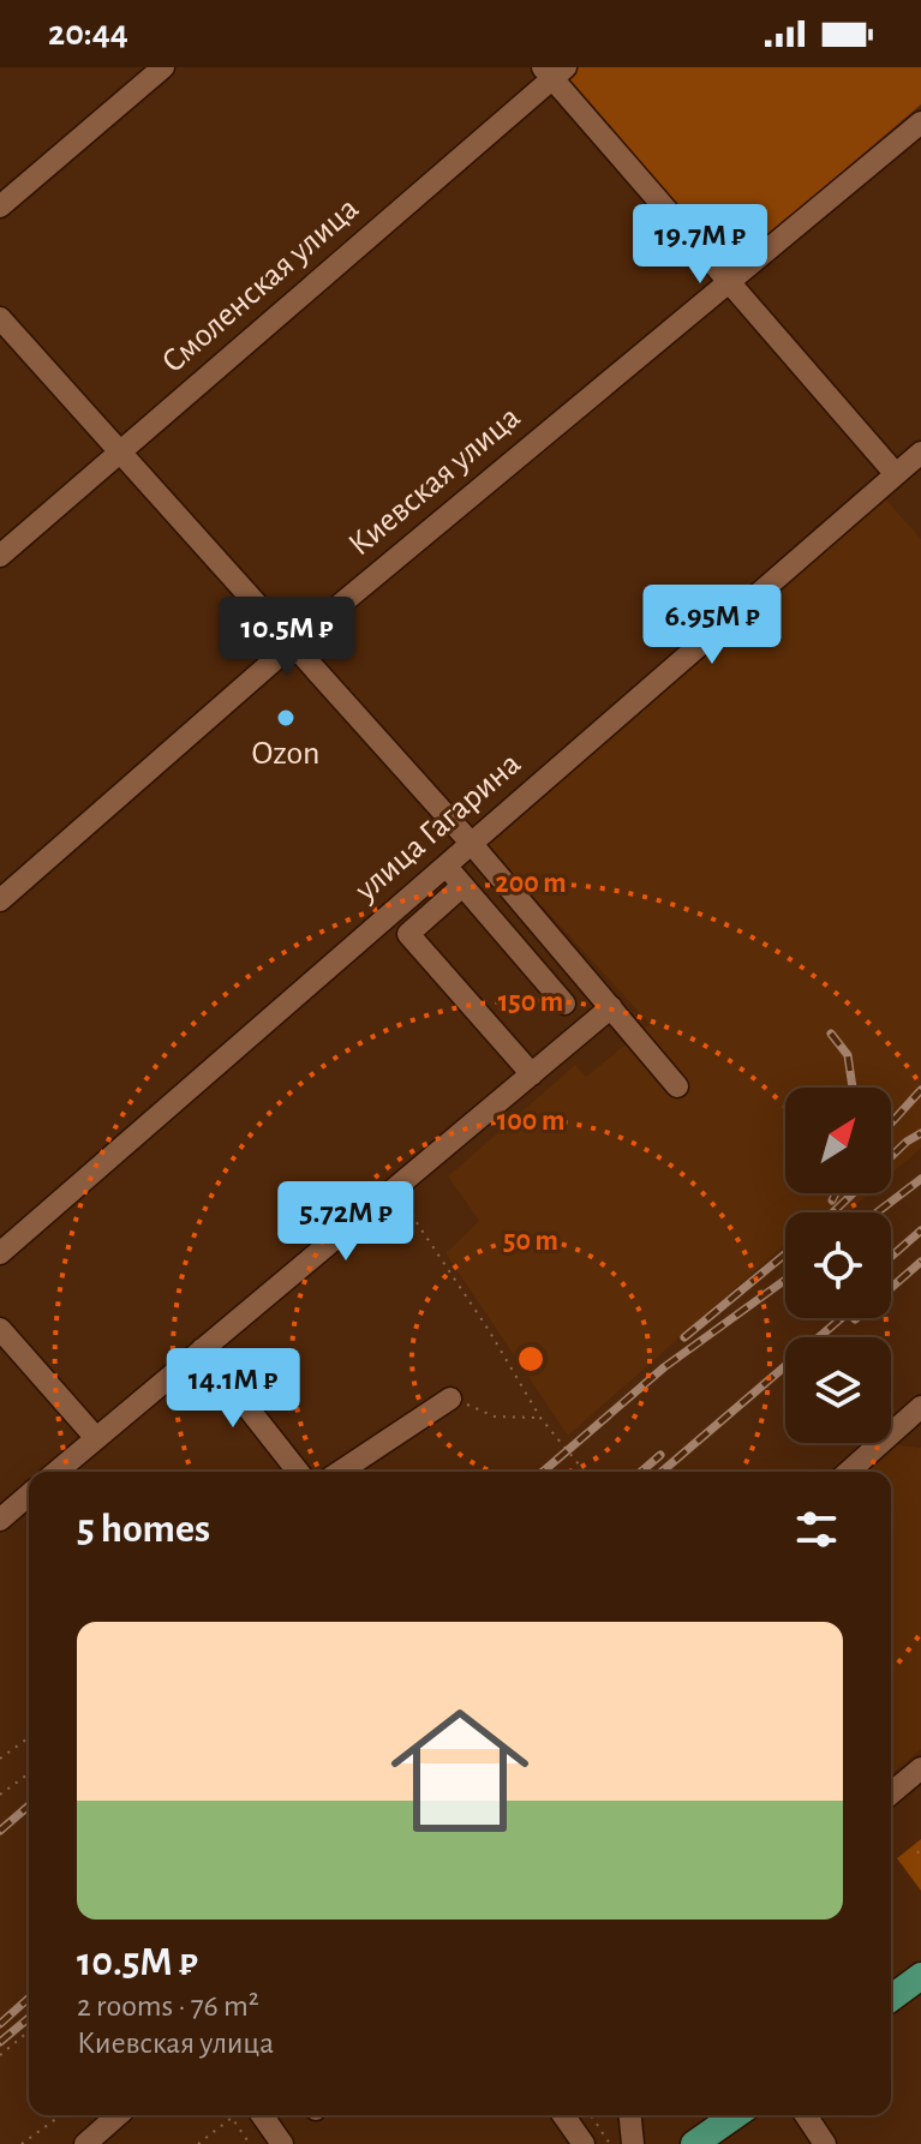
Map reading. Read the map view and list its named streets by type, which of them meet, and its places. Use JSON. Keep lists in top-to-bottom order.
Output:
{
  "streets": {
    "street": ["Смоленская улица", "Киевская улица", "улица Гагарина"]
  },
  "places": ["Ozon"],
  "north": "top right",
  "page": {
    "status": "20:44",
    "price": [
      "19.7M ₽",
      "6.95M ₽",
      "10.5M ₽",
      "5.72M ₽",
      "14.1M ₽"
    ],
    "heading": "5 homes",
    "list": [
      {
        "name": "10.5M ₽",
        "note": "2 rooms · 76 m² · Киевская улица"
      }
    ]
  },
  "rings": [
    "200 m",
    "150 m",
    "100 m",
    "50 m"
  ]
}
